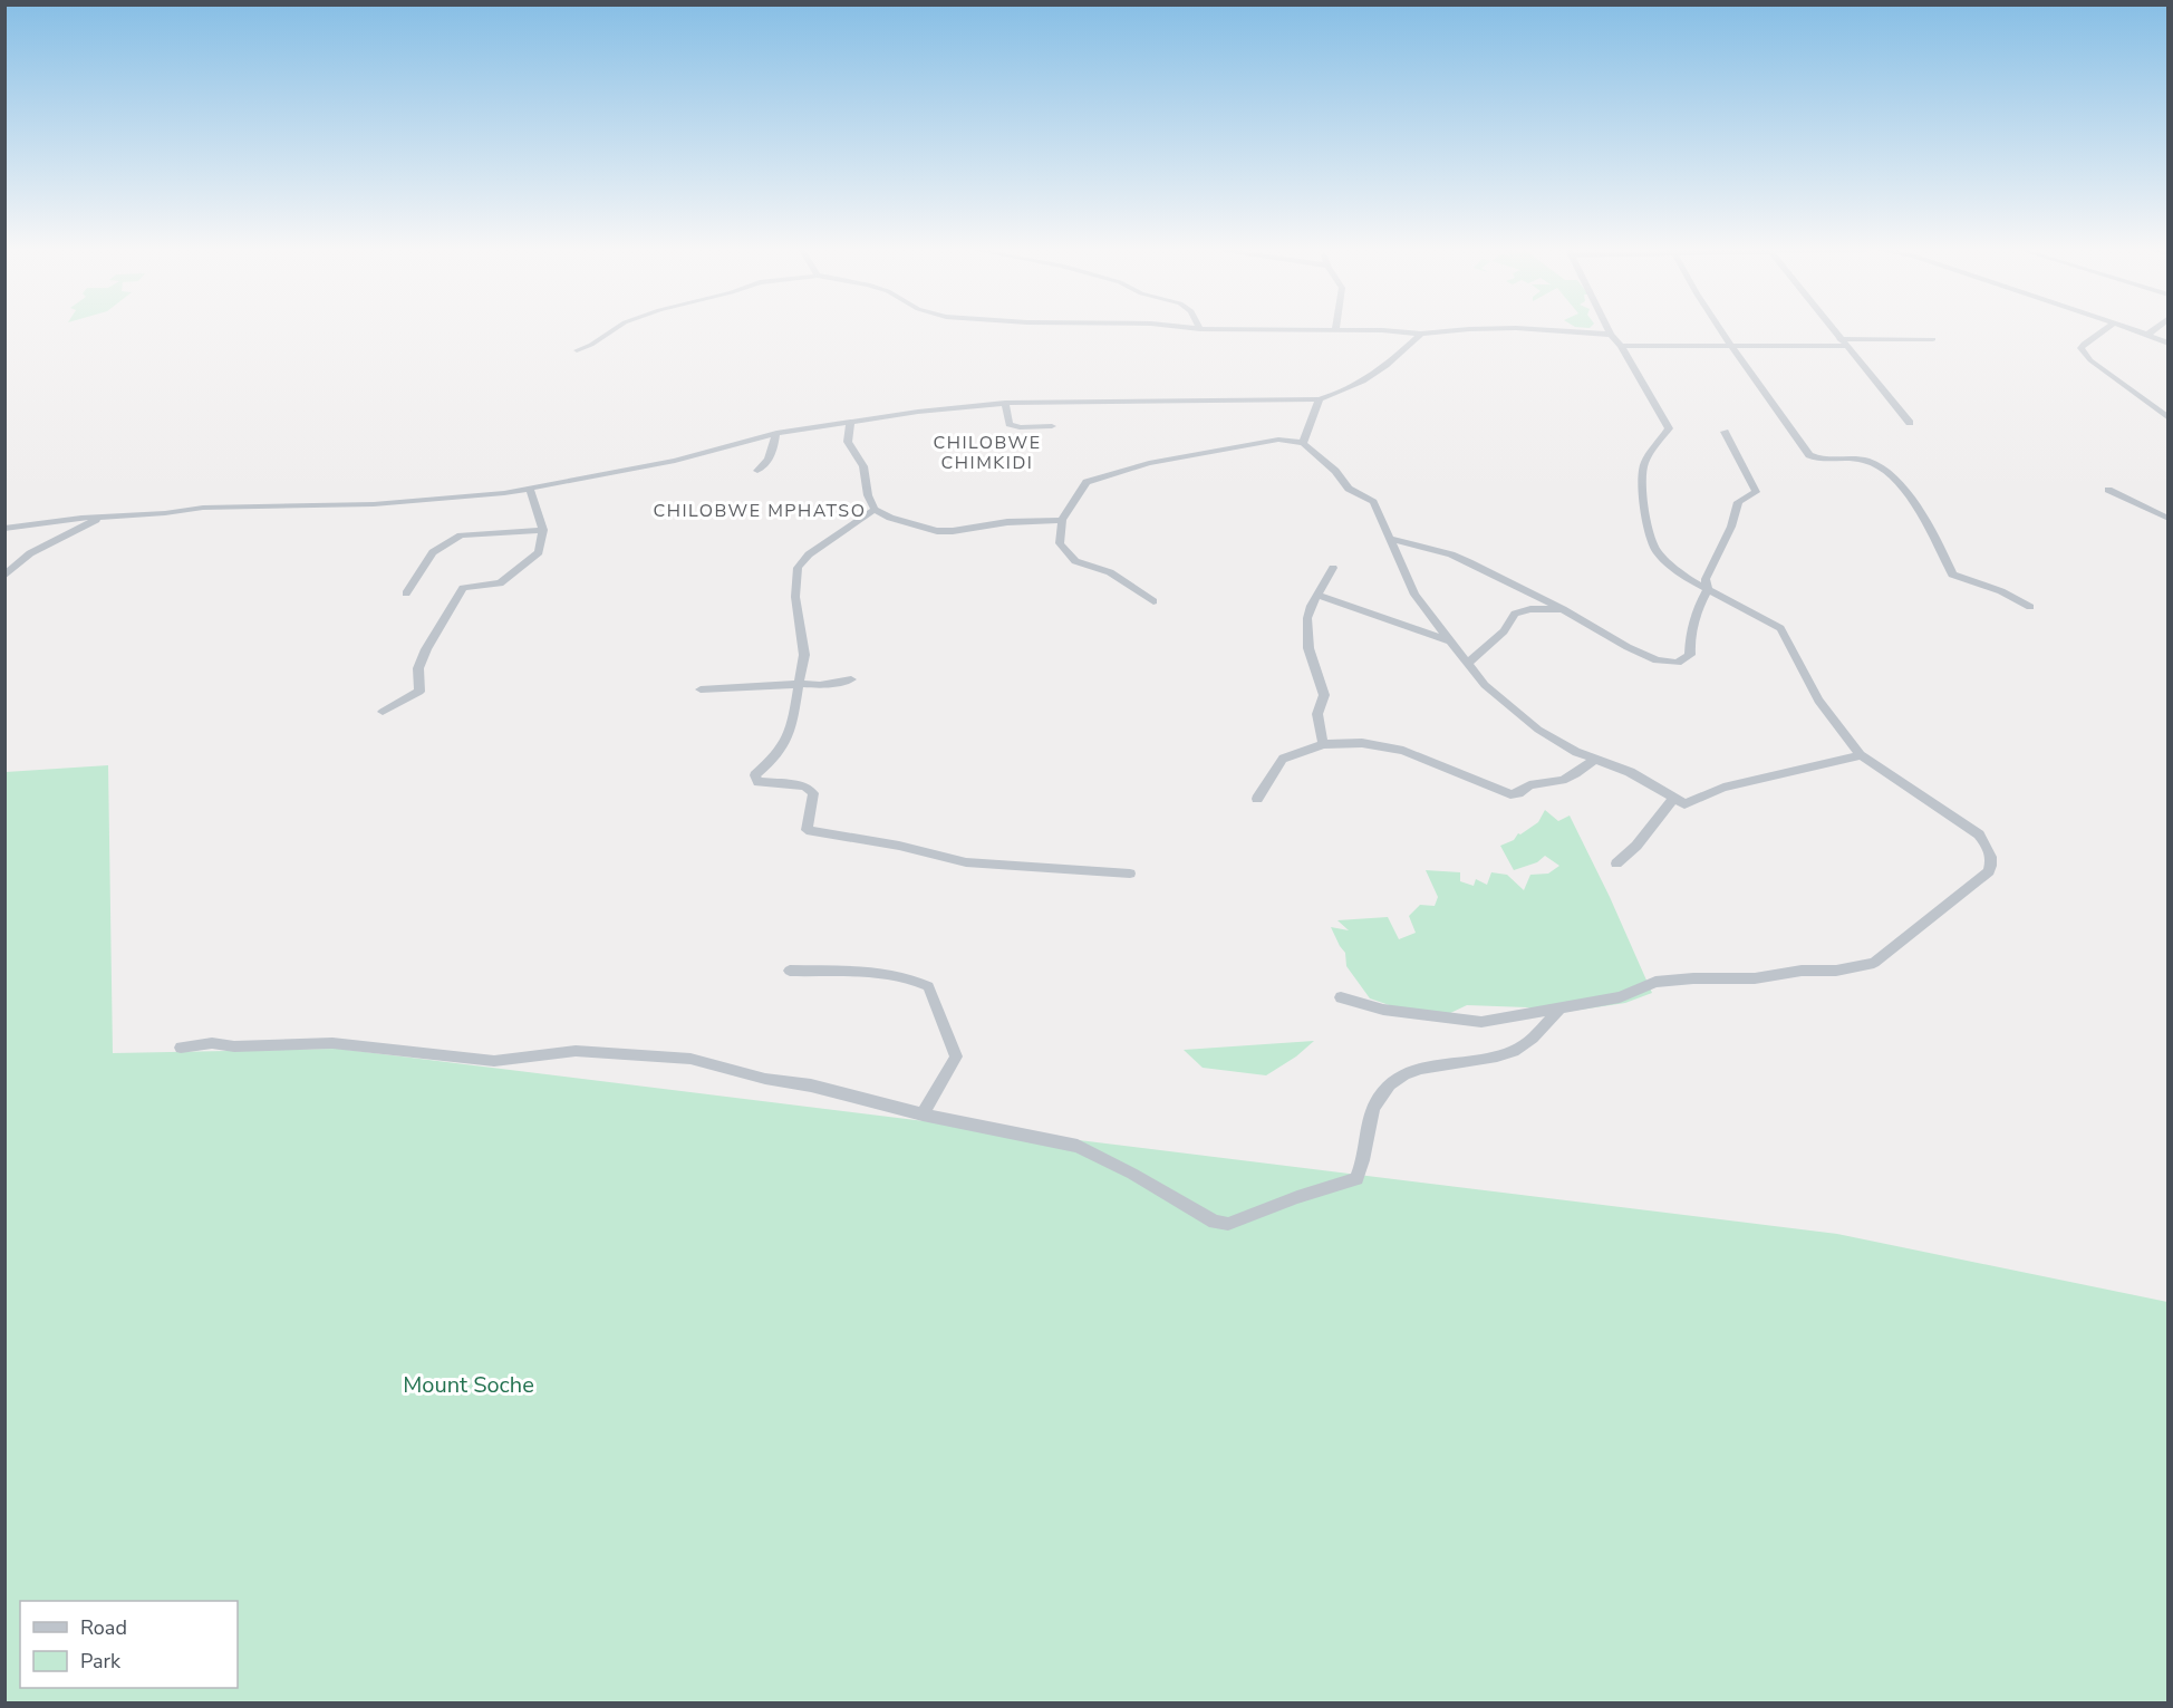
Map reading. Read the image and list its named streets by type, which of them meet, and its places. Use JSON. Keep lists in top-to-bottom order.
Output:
{
  "districts": ["CHILOBWE CHIMKIDI", "CHILOBWE MPHATSO"],
  "parks": ["Mount Soche"],
  "legend": ["Road", "Park"]
}
